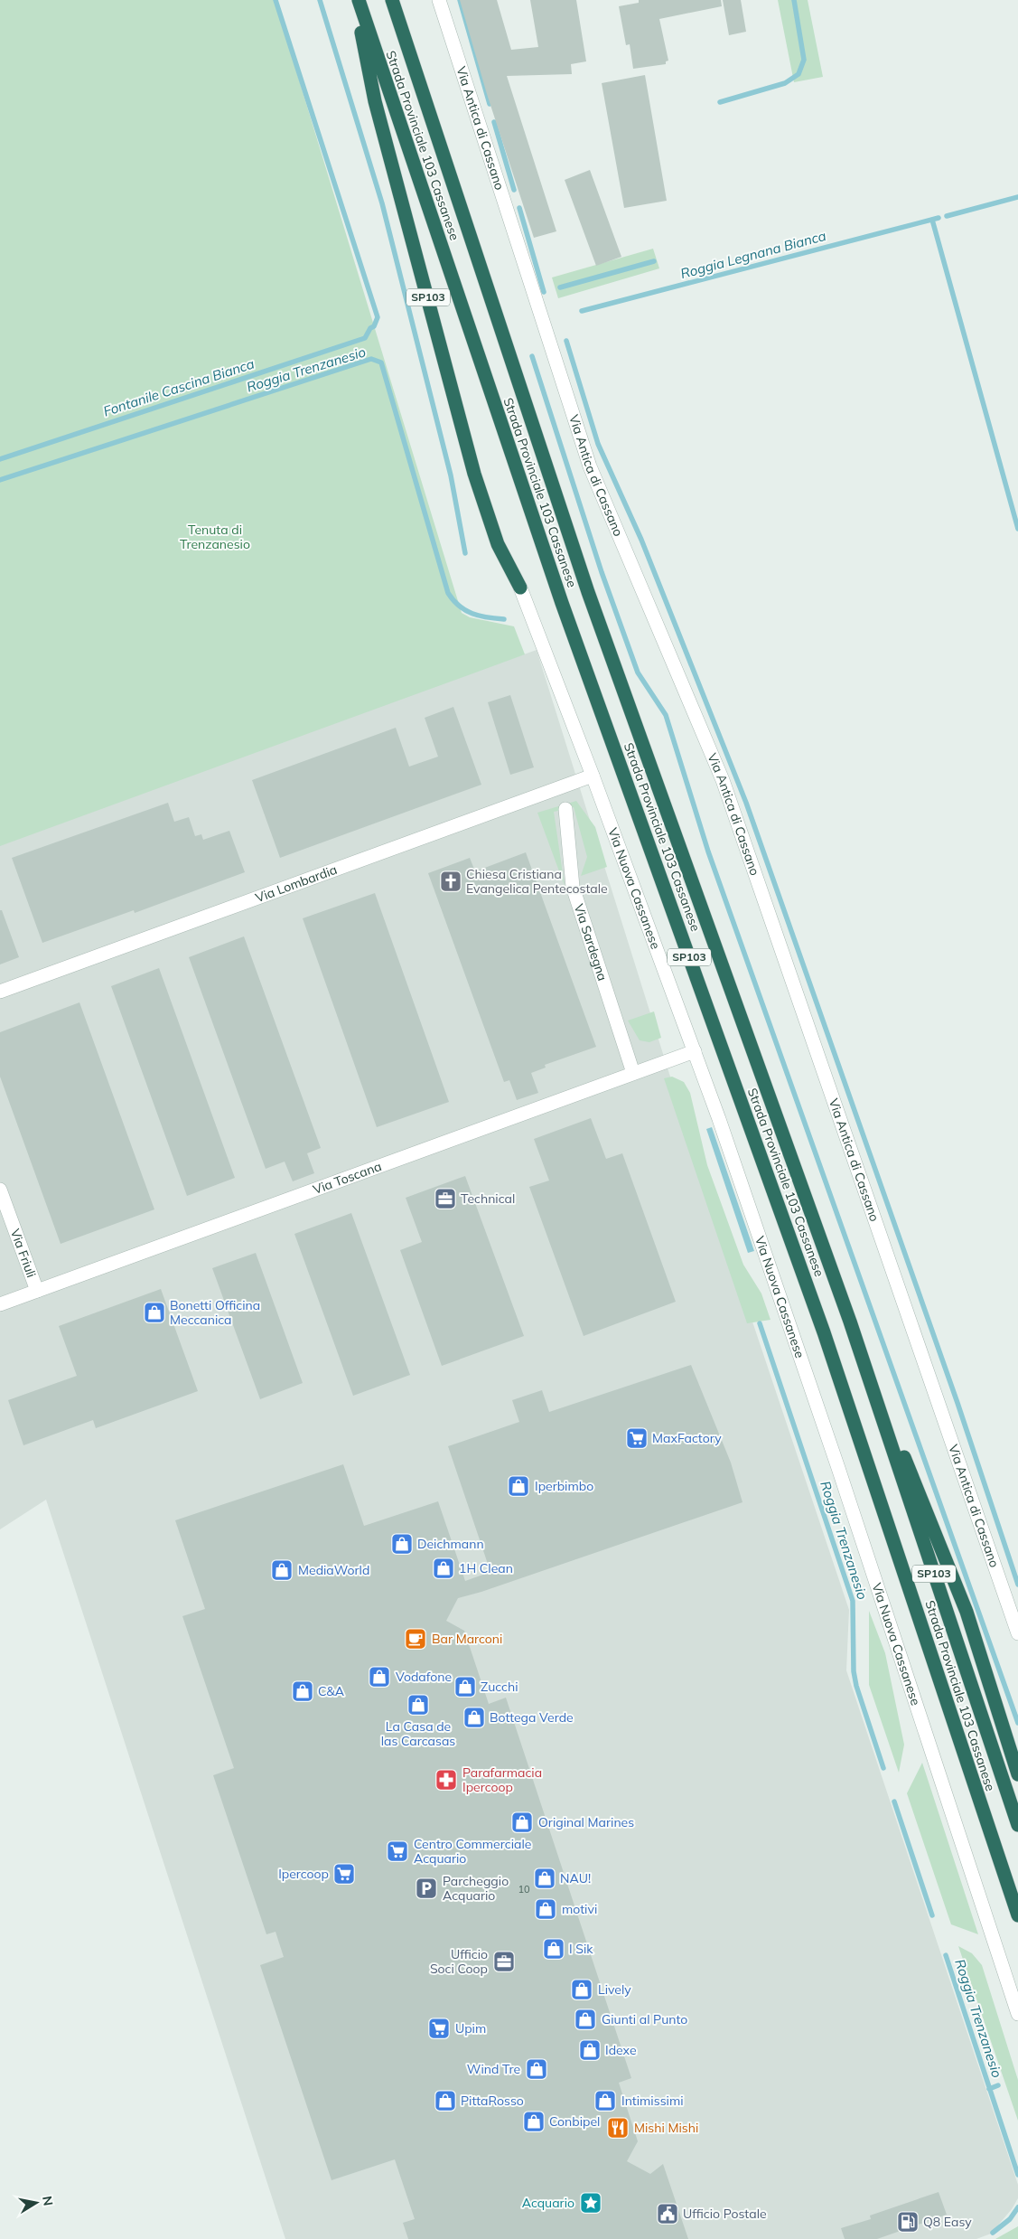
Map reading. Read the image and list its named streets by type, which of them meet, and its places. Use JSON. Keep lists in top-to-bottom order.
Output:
{
  "streets": {
    "highway": ["Strada Provinciale 103 Cassanese", "SP103"],
    "street": [
      "Via Antica di Cassano",
      "Via Lombardia",
      "Via Nuova Cassanese",
      "Via Sardegna",
      "Via Toscana",
      "Via Friuli"
    ]
  },
  "crossings": [
    ["Strada Provinciale 103 Cassanese", "SP103"],
    ["SP103", "Via Nuova Cassanese"],
    ["Via Lombardia", "Via Nuova Cassanese"],
    ["Via Nuova Cassanese", "Via Toscana"],
    ["Via Sardegna", "Via Toscana"],
    ["Via Toscana", "Via Friuli"]
  ],
  "water": ["Roggia Legnana Bianca", "Roggia Trenzanesio", "Fontanile Cascina Bianca"],
  "parks": ["Tenuta di Trenzanesio"],
  "places": {
    "church": ["Chiesa Cristiana Evangelica Pentecostale"],
    "office": ["Technical", "Ufficio Soci Coop"],
    "shop": [
      "Bonetti Officina Meccanica",
      "Iperbimbo",
      "Deichmann",
      "1H Clean",
      "MediaWorld",
      "Vodafone",
      "Zucchi",
      "C&A",
      "La Casa de las Carcasas",
      "Bottega Verde",
      "Original Marines",
      "NAU!",
      "motivi",
      "I Sik",
      "Lively",
      "Giunti al Punto",
      "Idexe",
      "Wind Tre",
      "PittaRosso",
      "Intimissimi",
      "Conbipel"
    ],
    "supermarket": [
      "MaxFactory",
      "Centro Commerciale Acquario",
      "Ipercoop",
      "Upim"
    ],
    "cafe": ["Bar Marconi"],
    "pharmacy": ["Parafarmacia Ipercoop"],
    "parking": ["Parcheggio Acquario"],
    "restaurant": ["Mishi Mishi"],
    "place": ["Acquario"],
    "public building": ["Ufficio Postale"],
    "fuel station": ["Q8 Easy"]
  },
  "house_numbers": ["10"],
  "north": "right"
}
